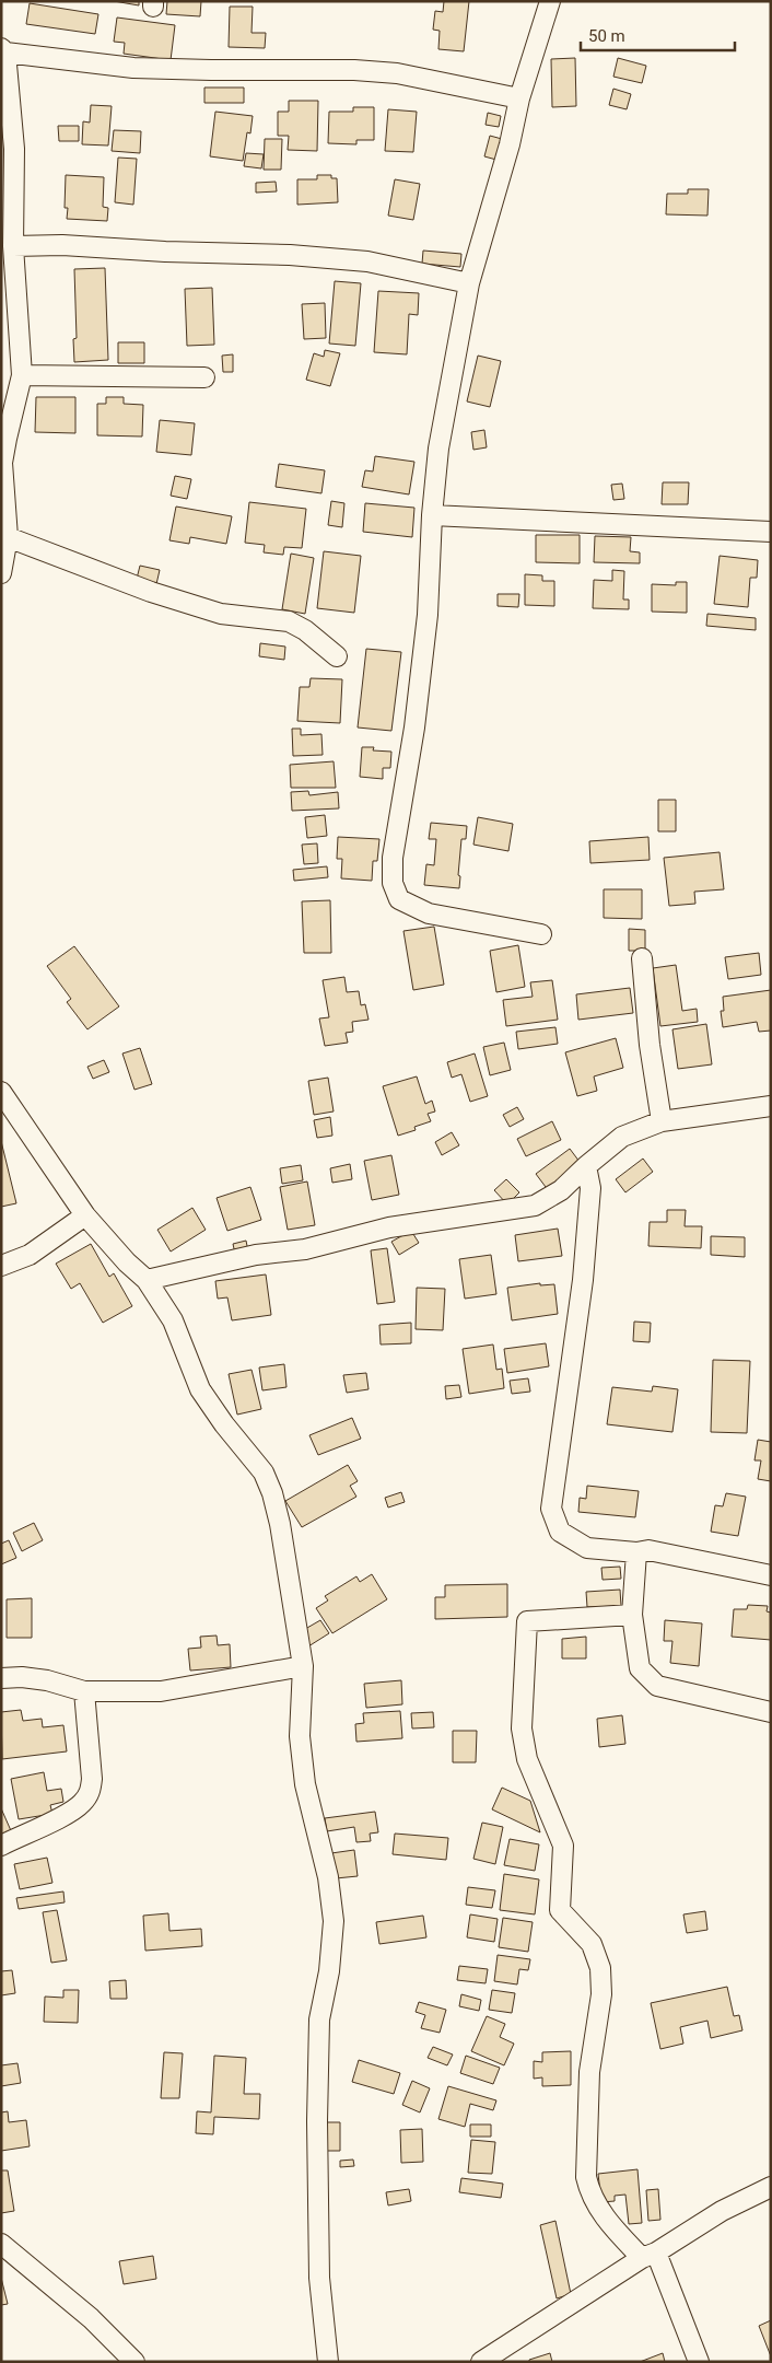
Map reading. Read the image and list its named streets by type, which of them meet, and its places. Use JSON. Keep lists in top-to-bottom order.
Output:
{
  "scale_bar": "50 m"
}
